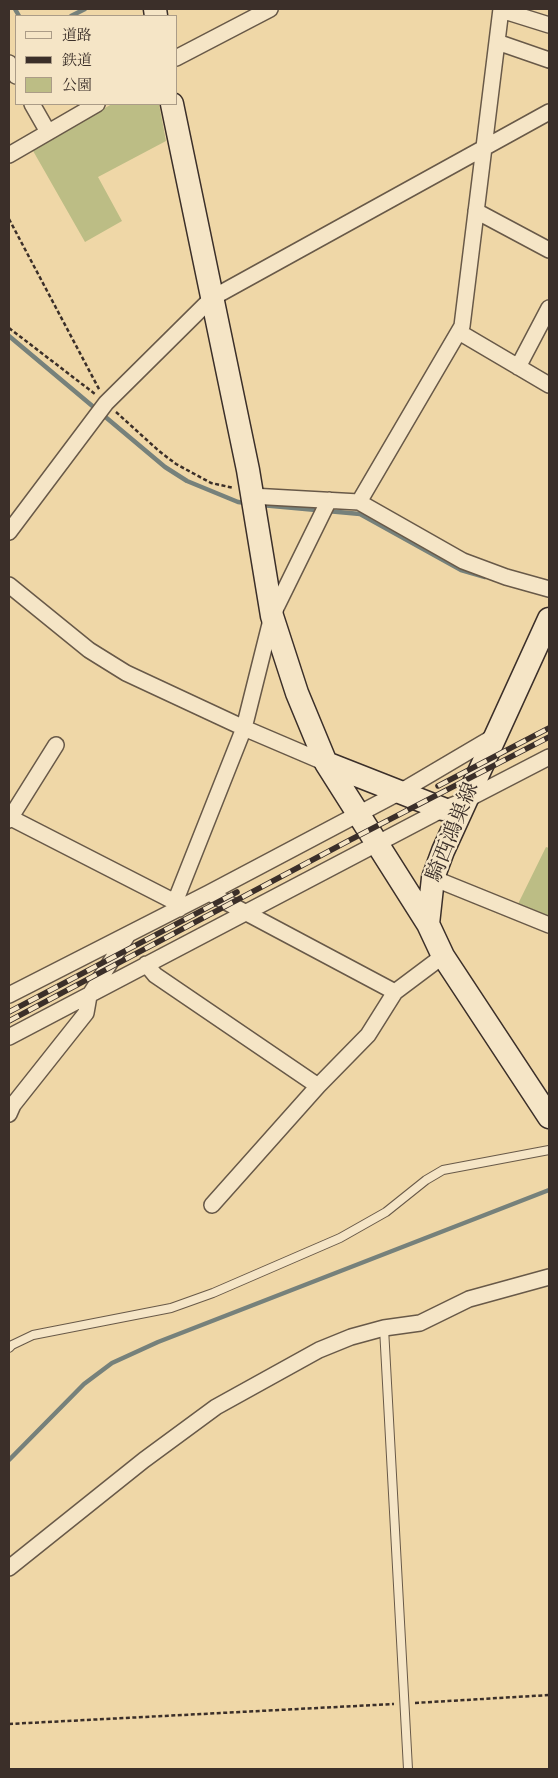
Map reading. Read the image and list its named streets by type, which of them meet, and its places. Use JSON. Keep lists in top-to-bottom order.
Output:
{
  "streets": {
    "street": ["騎西鴻巣線"]
  },
  "legend": ["道路", "鉄道", "公園"]
}
